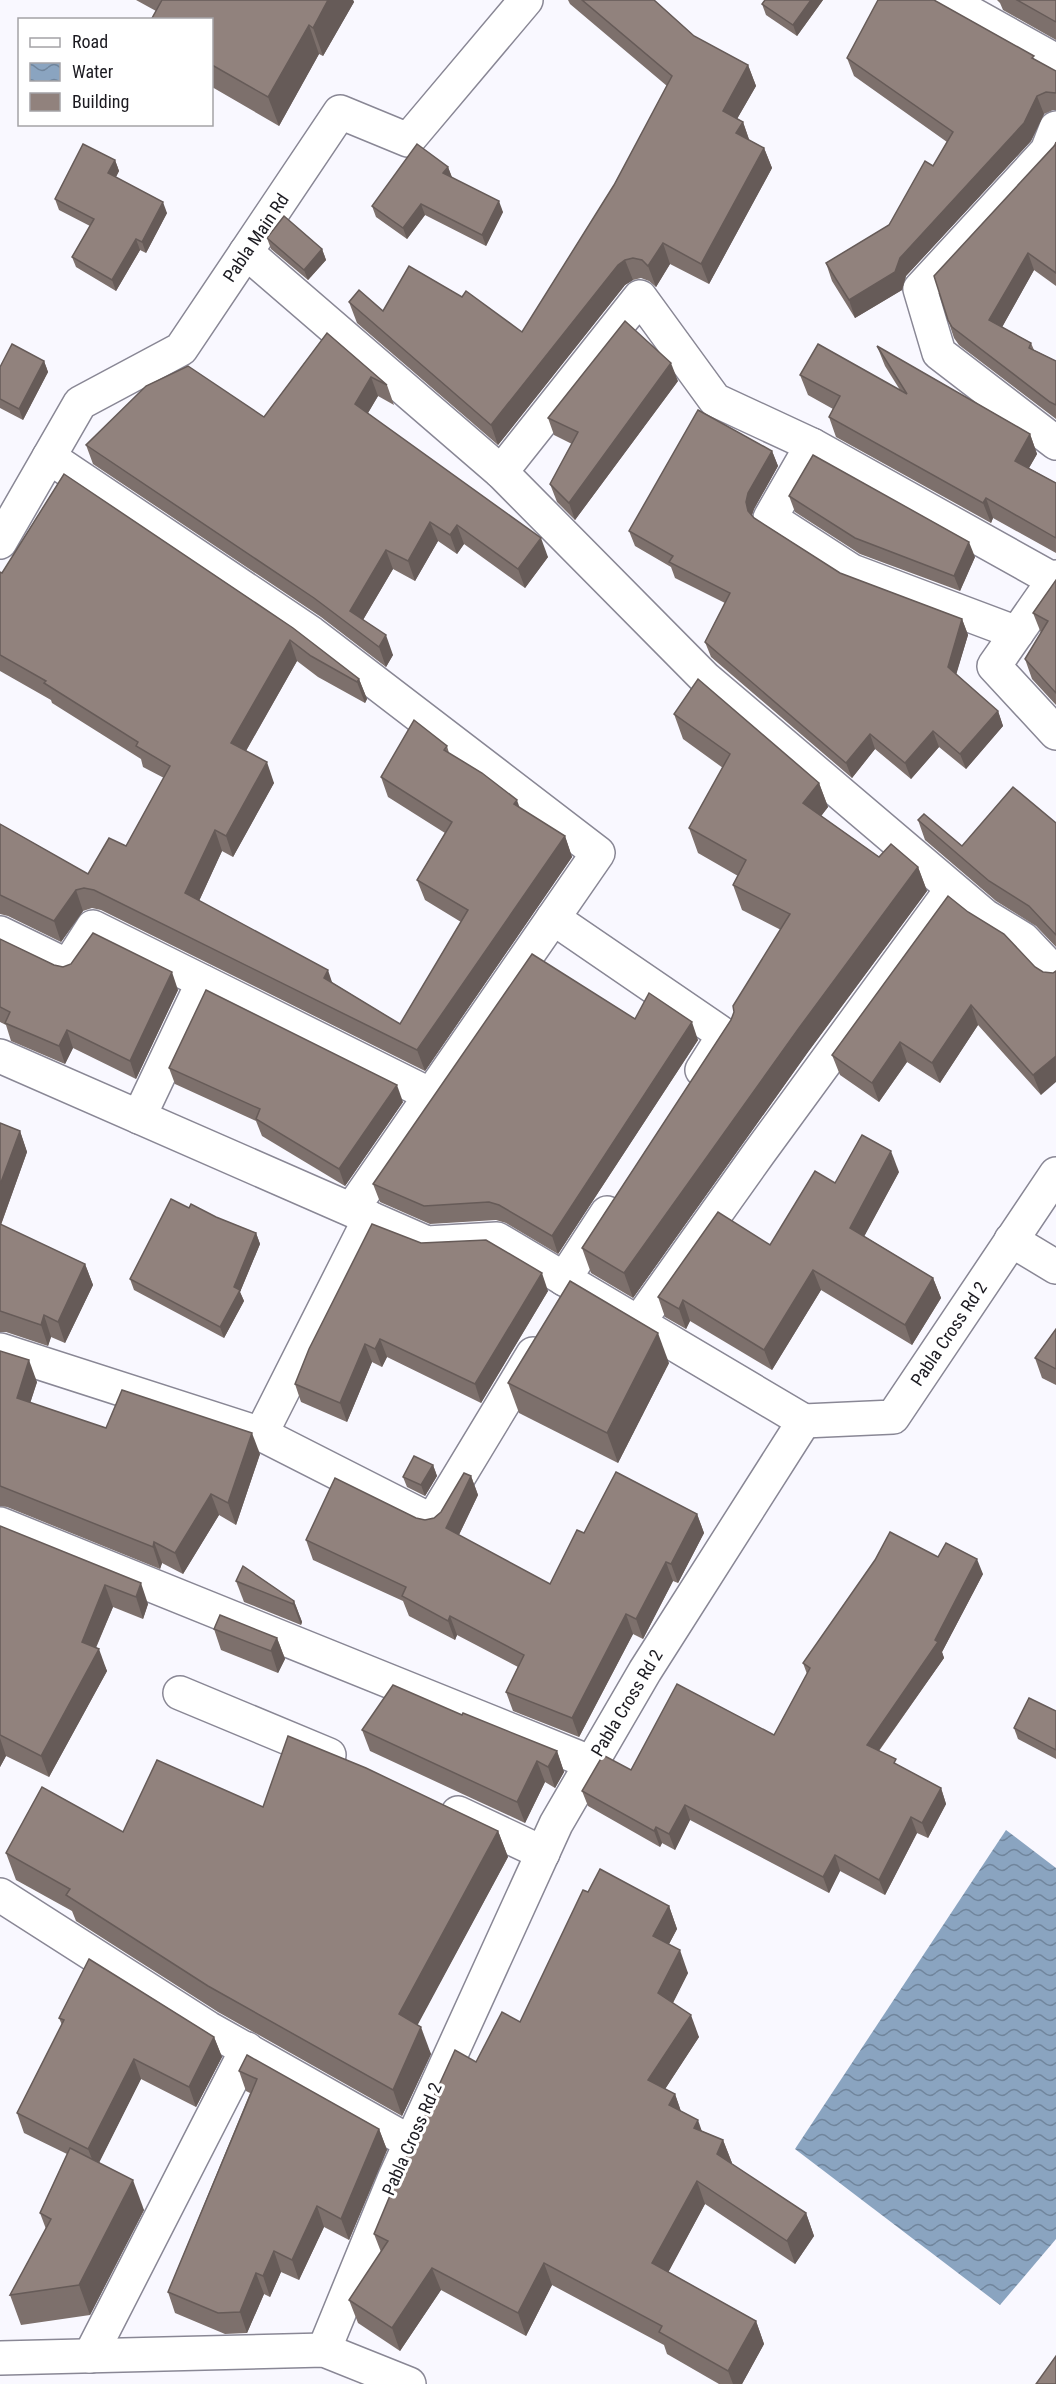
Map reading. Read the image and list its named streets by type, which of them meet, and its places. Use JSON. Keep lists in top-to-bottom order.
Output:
{
  "streets": {
    "street": ["Pabla Main Rd", "Pabla Cross Rd 2"]
  },
  "legend": ["Road", "Water", "Building"]
}
